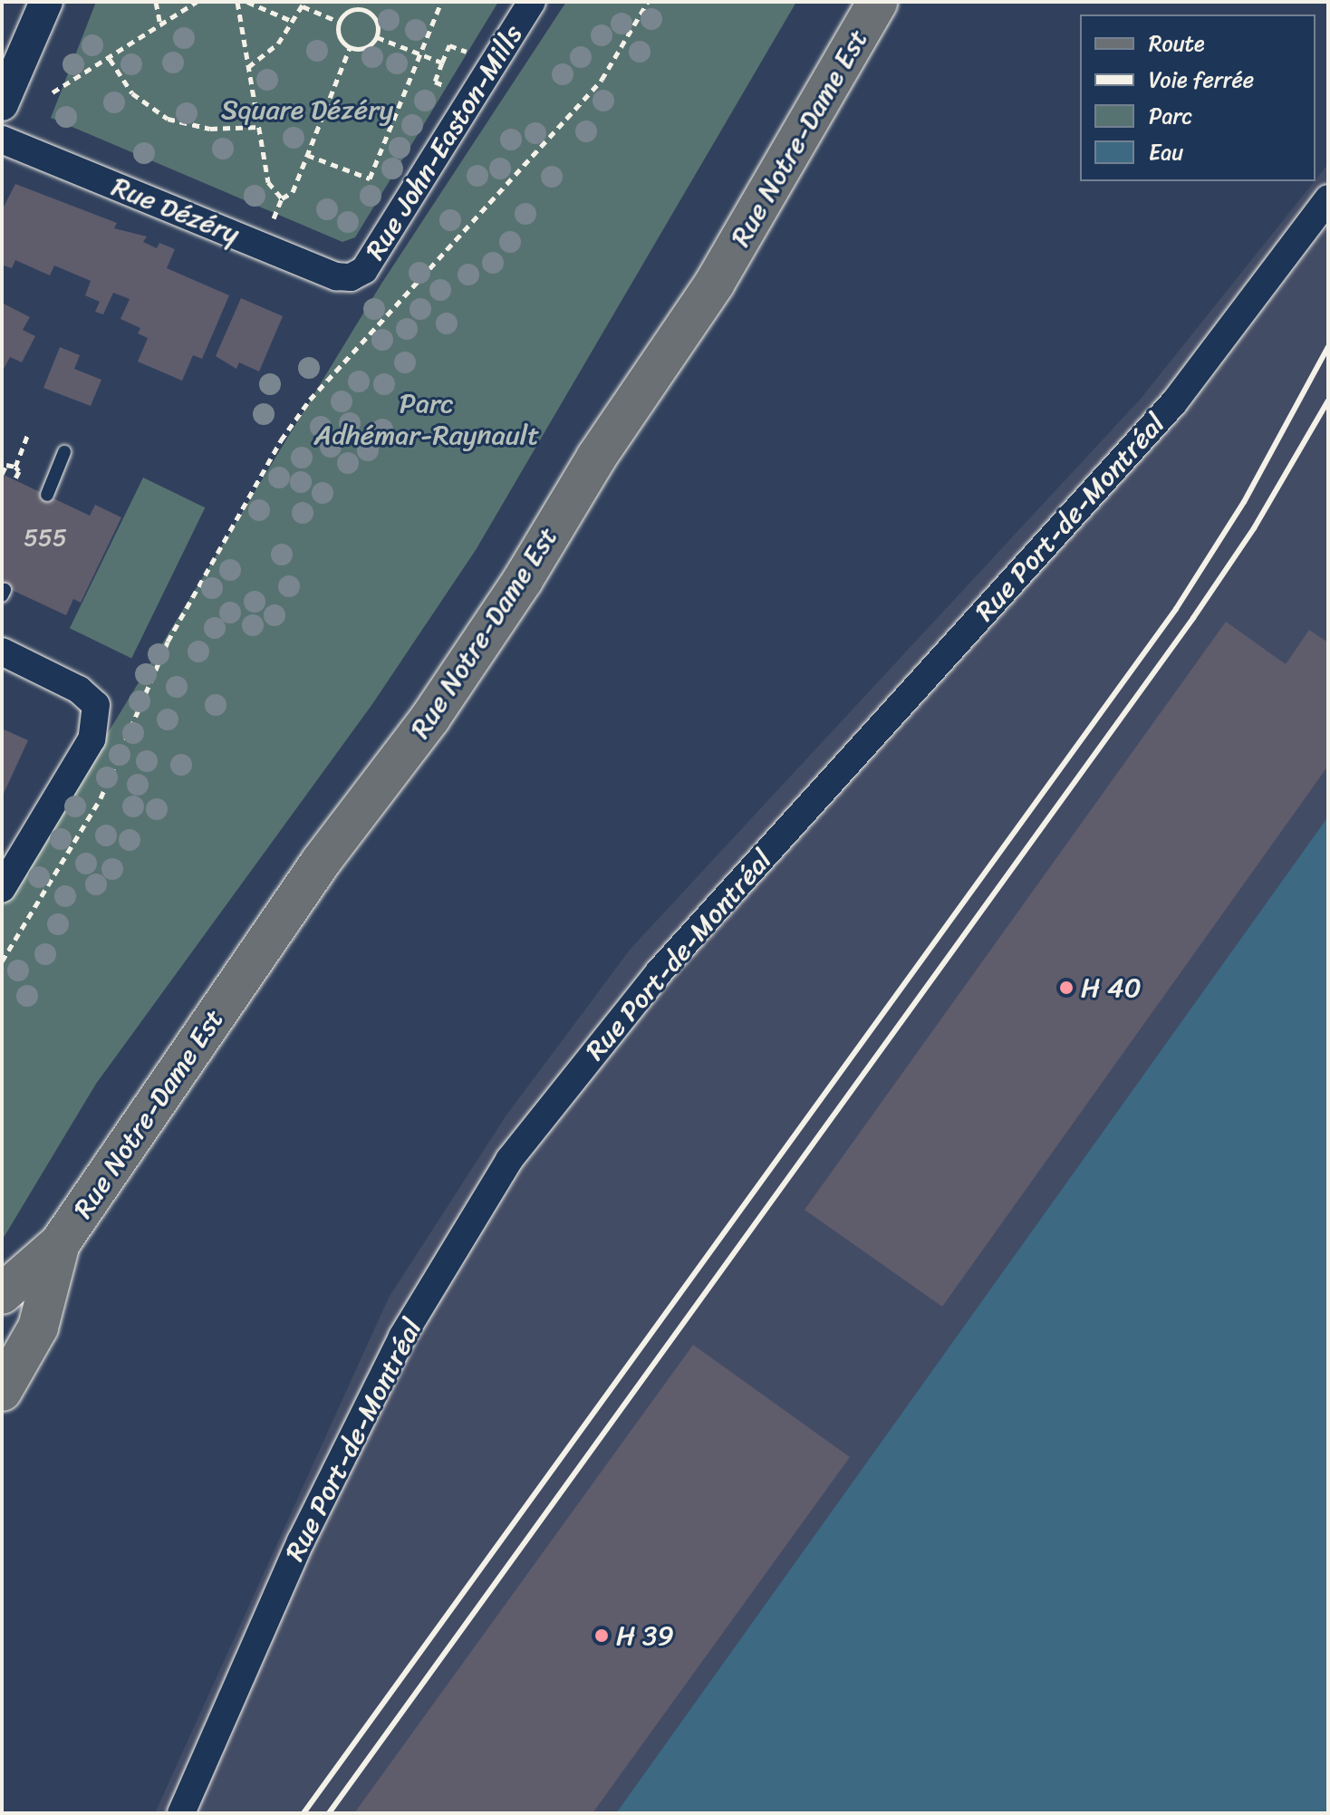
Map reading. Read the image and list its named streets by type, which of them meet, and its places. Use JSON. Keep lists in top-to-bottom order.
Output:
{
  "streets": {
    "main road": ["Rue Notre-Dame Est"],
    "street": ["Rue John-Easton-Mills", "Rue Dézéry", "Rue Port-de-Montréal"]
  },
  "crossings": [
    ["Rue John-Easton-Mills", "Rue Dézéry"]
  ],
  "parks": ["Square Dézéry", "Parc Adhémar-Raynault"],
  "places": ["H 40", "H 39"],
  "house_numbers": ["555"],
  "legend": [
    "Route",
    "Voie ferrée",
    "Parc",
    "Eau"
  ]
}
